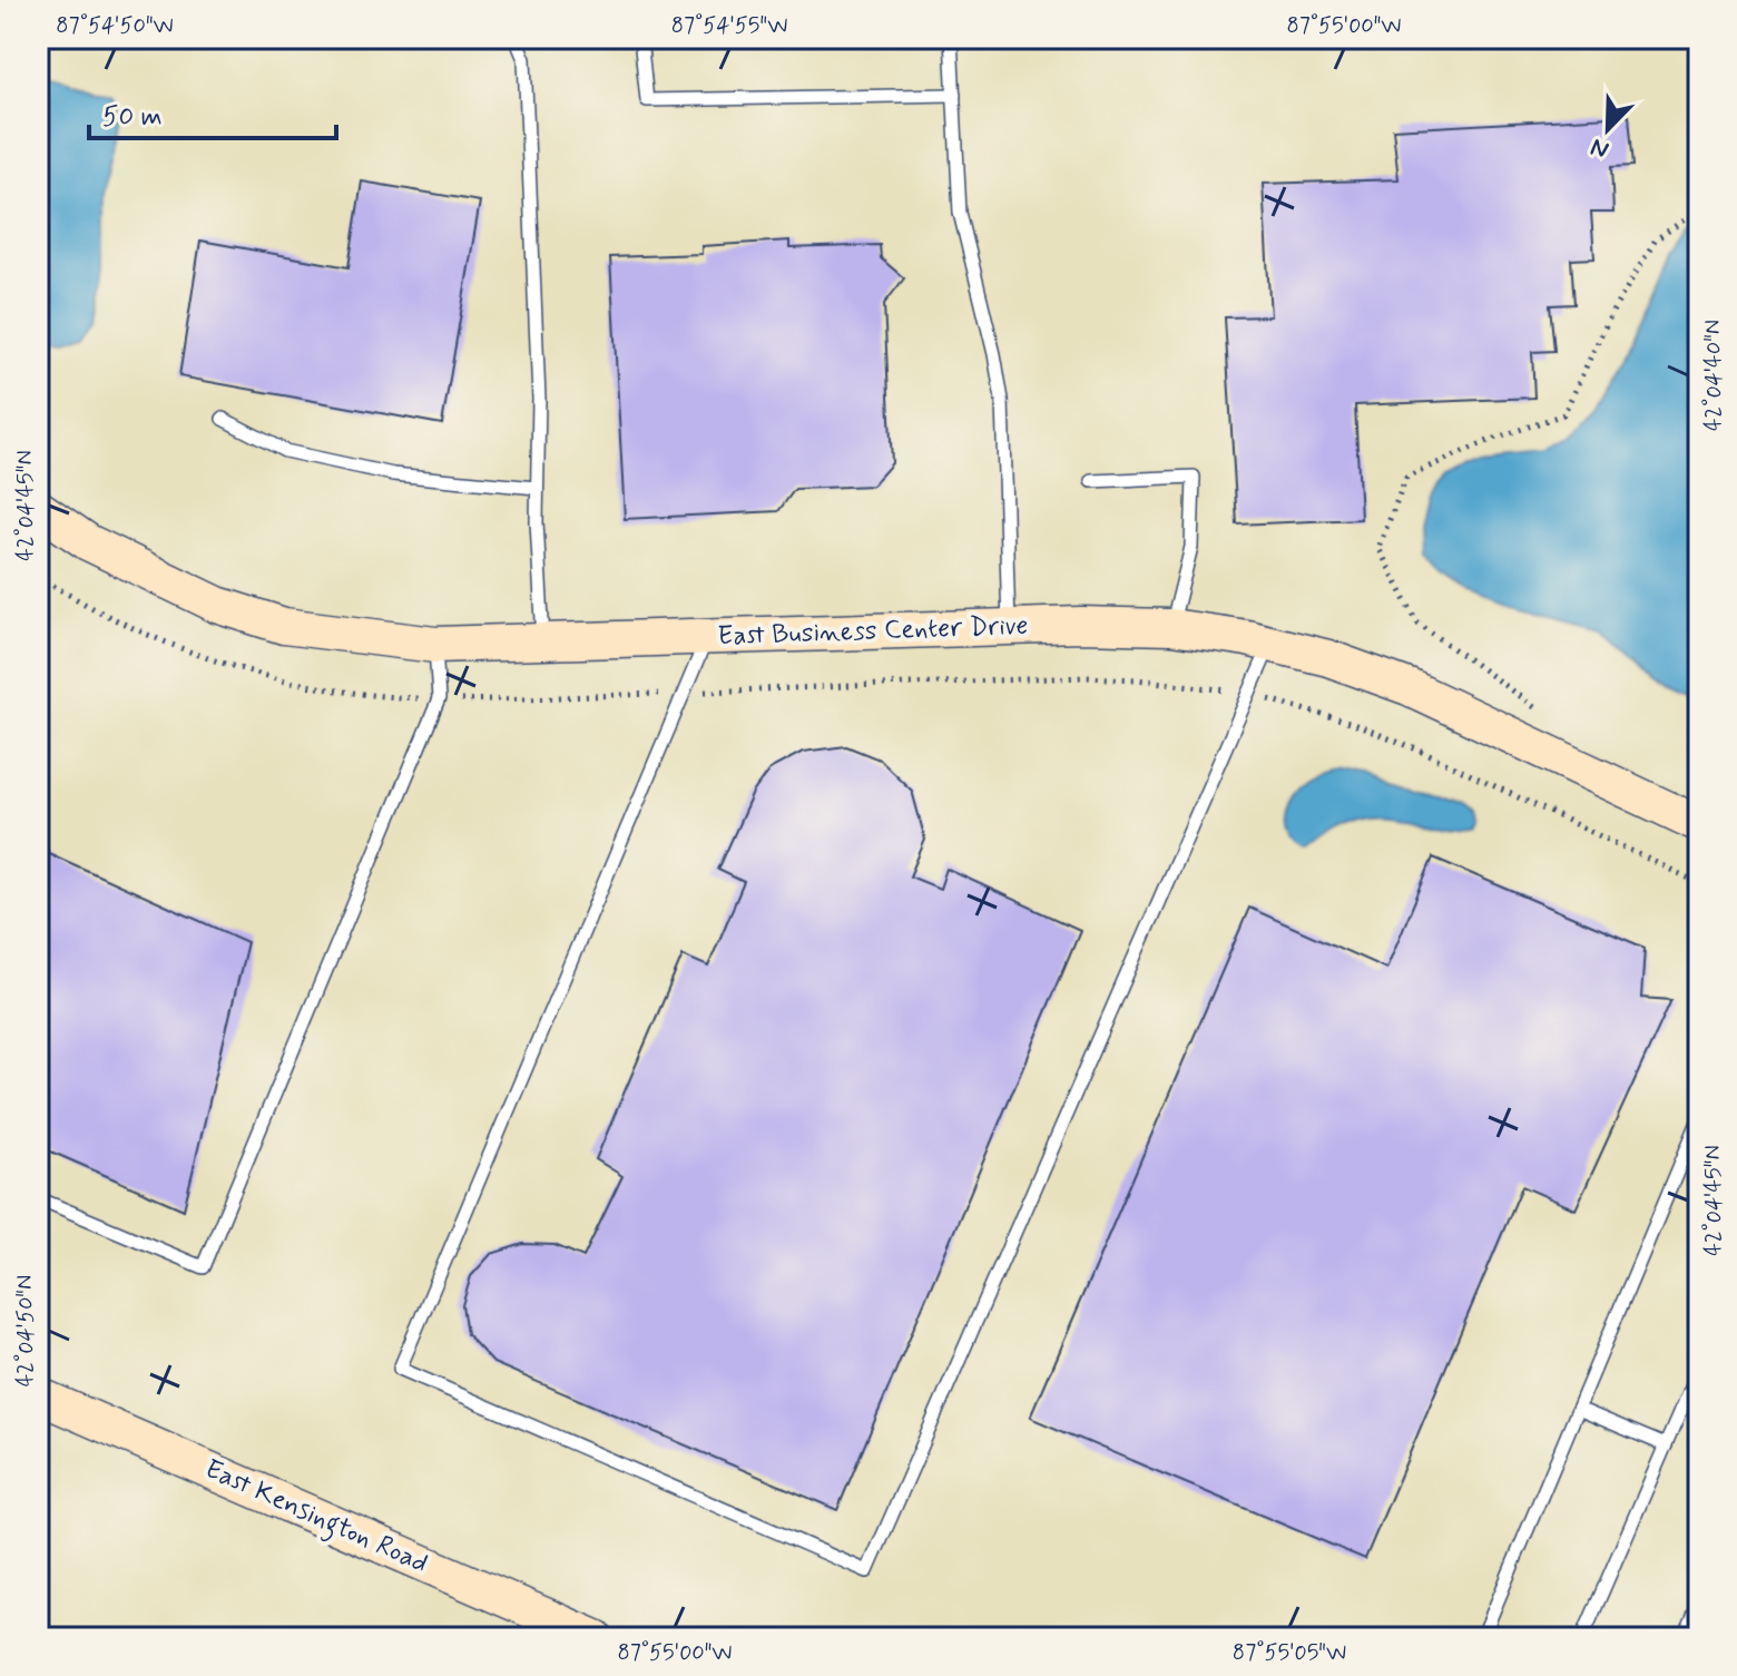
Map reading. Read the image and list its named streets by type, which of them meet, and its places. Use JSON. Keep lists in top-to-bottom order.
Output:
{
  "streets": {
    "street": ["East Business Center Drive", "East Kensington Road"]
  },
  "scale_bar": "50 m",
  "north": "bottom left",
  "coordinates": [
    "87°54'50\"W",
    "87°54'55\"W",
    "87°55'00\"W",
    "42°04'40\"N",
    "42°04'45\"N",
    "42°04'50\"N",
    "87°55'05\"W"
  ]
}
